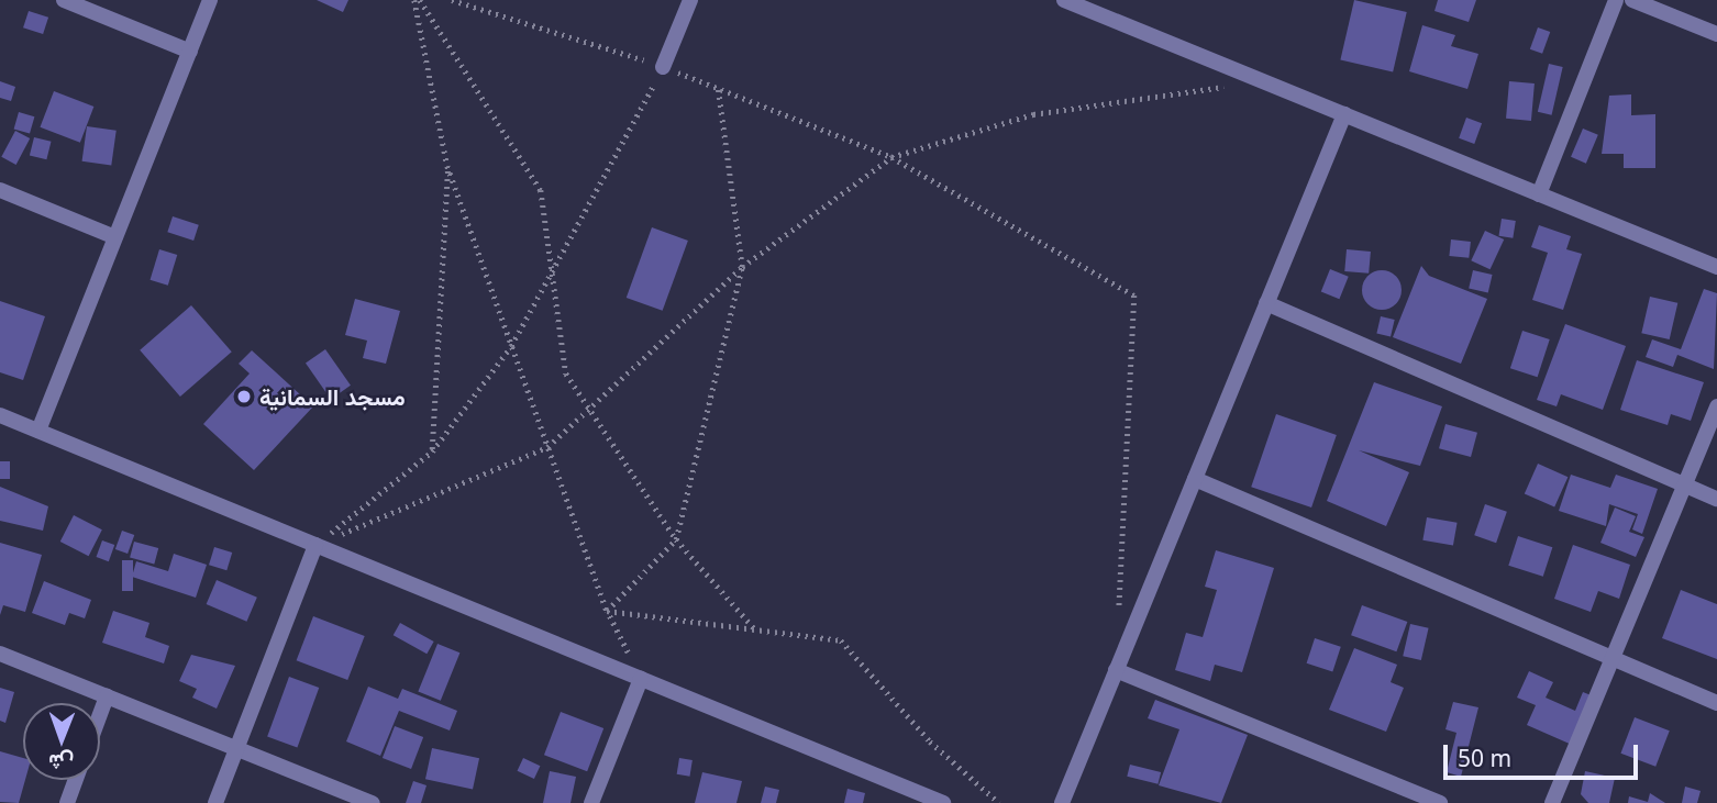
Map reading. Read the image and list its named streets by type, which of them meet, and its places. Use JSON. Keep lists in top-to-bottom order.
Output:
{
  "places": ["مسجد السمانية"],
  "scale_bar": "50 m",
  "north": "bottom"
}
